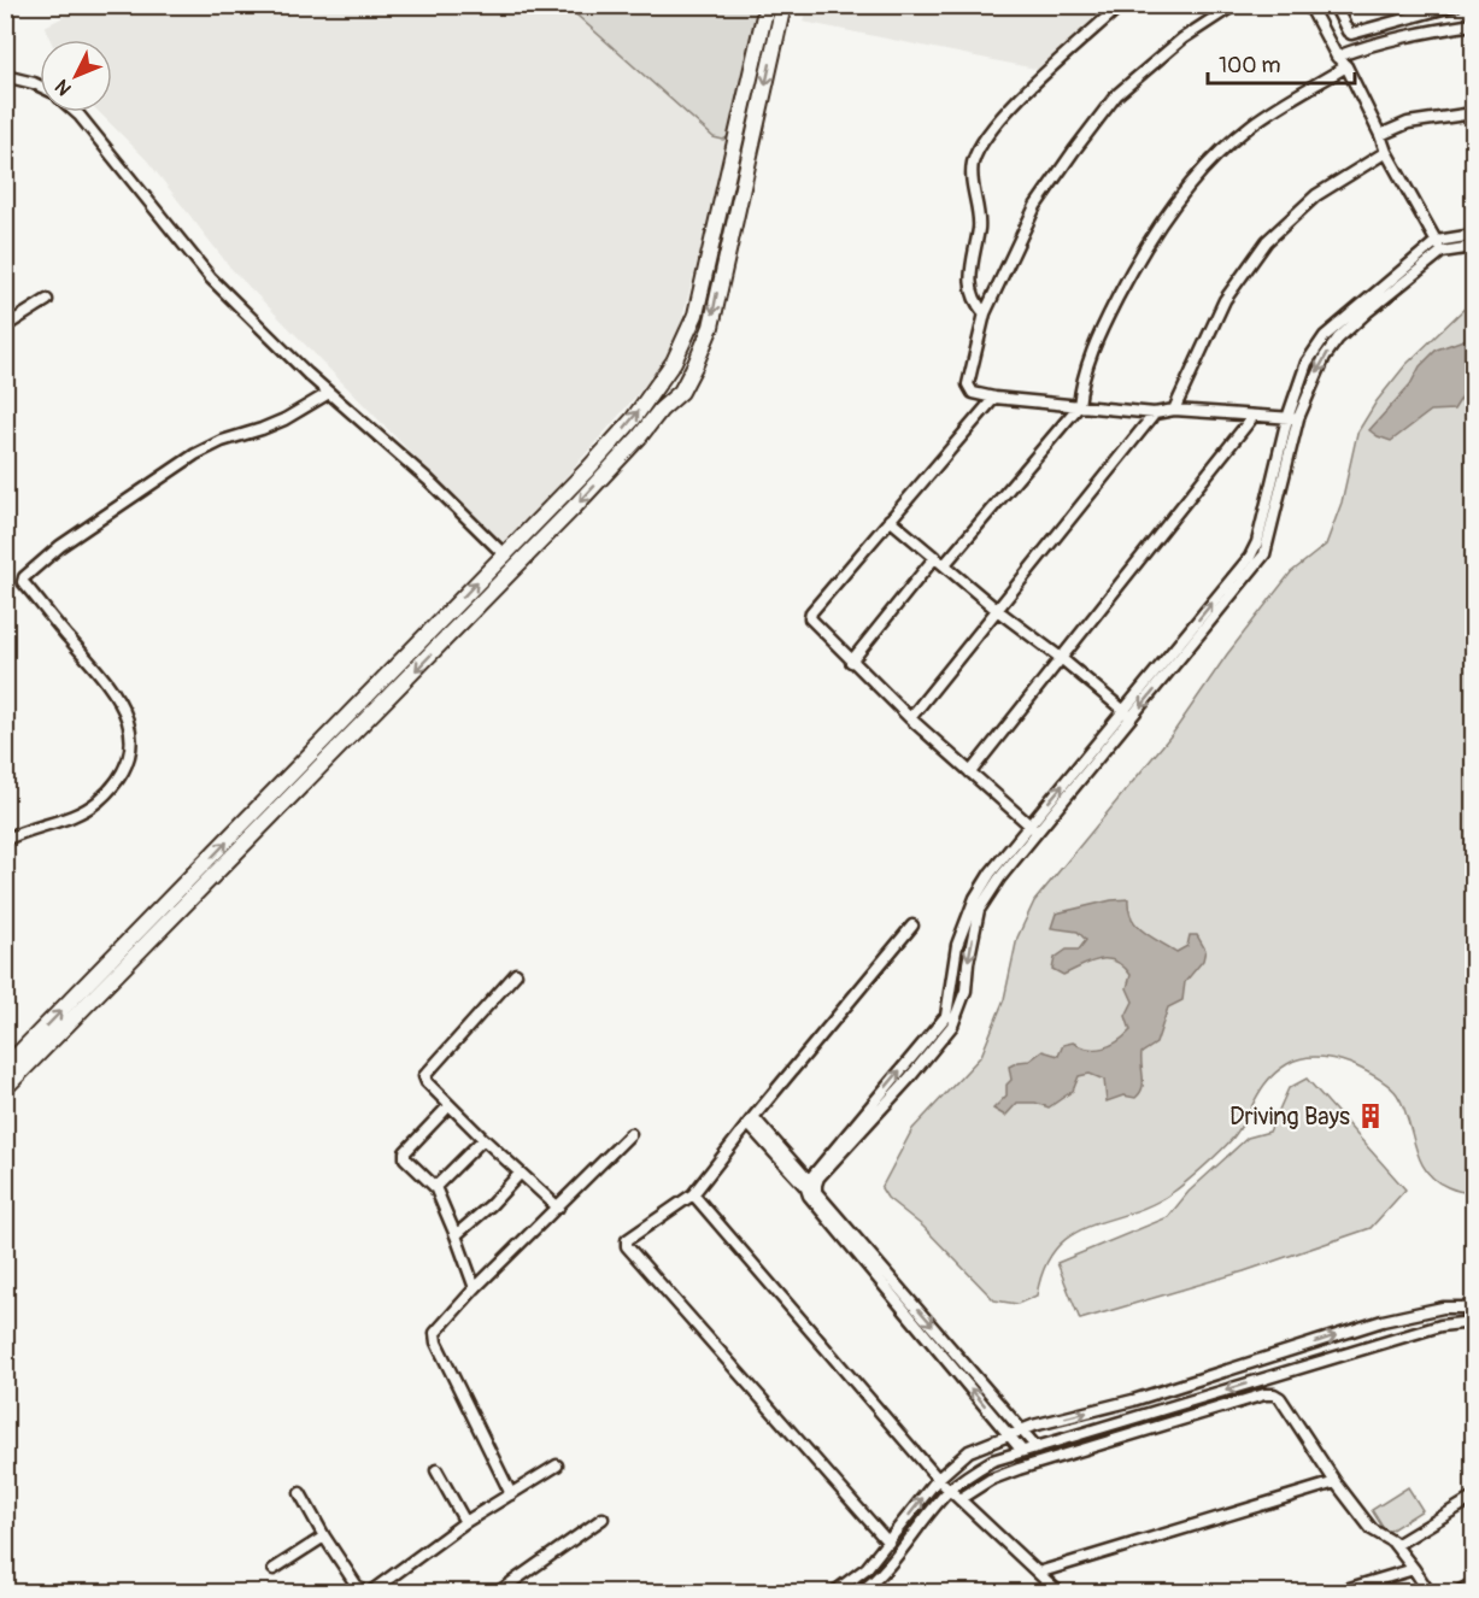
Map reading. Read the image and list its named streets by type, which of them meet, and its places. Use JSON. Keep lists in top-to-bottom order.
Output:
{
  "places": {
    "building": ["Driving Bays"]
  },
  "scale_bar": "100 m",
  "north": "bottom left"
}
